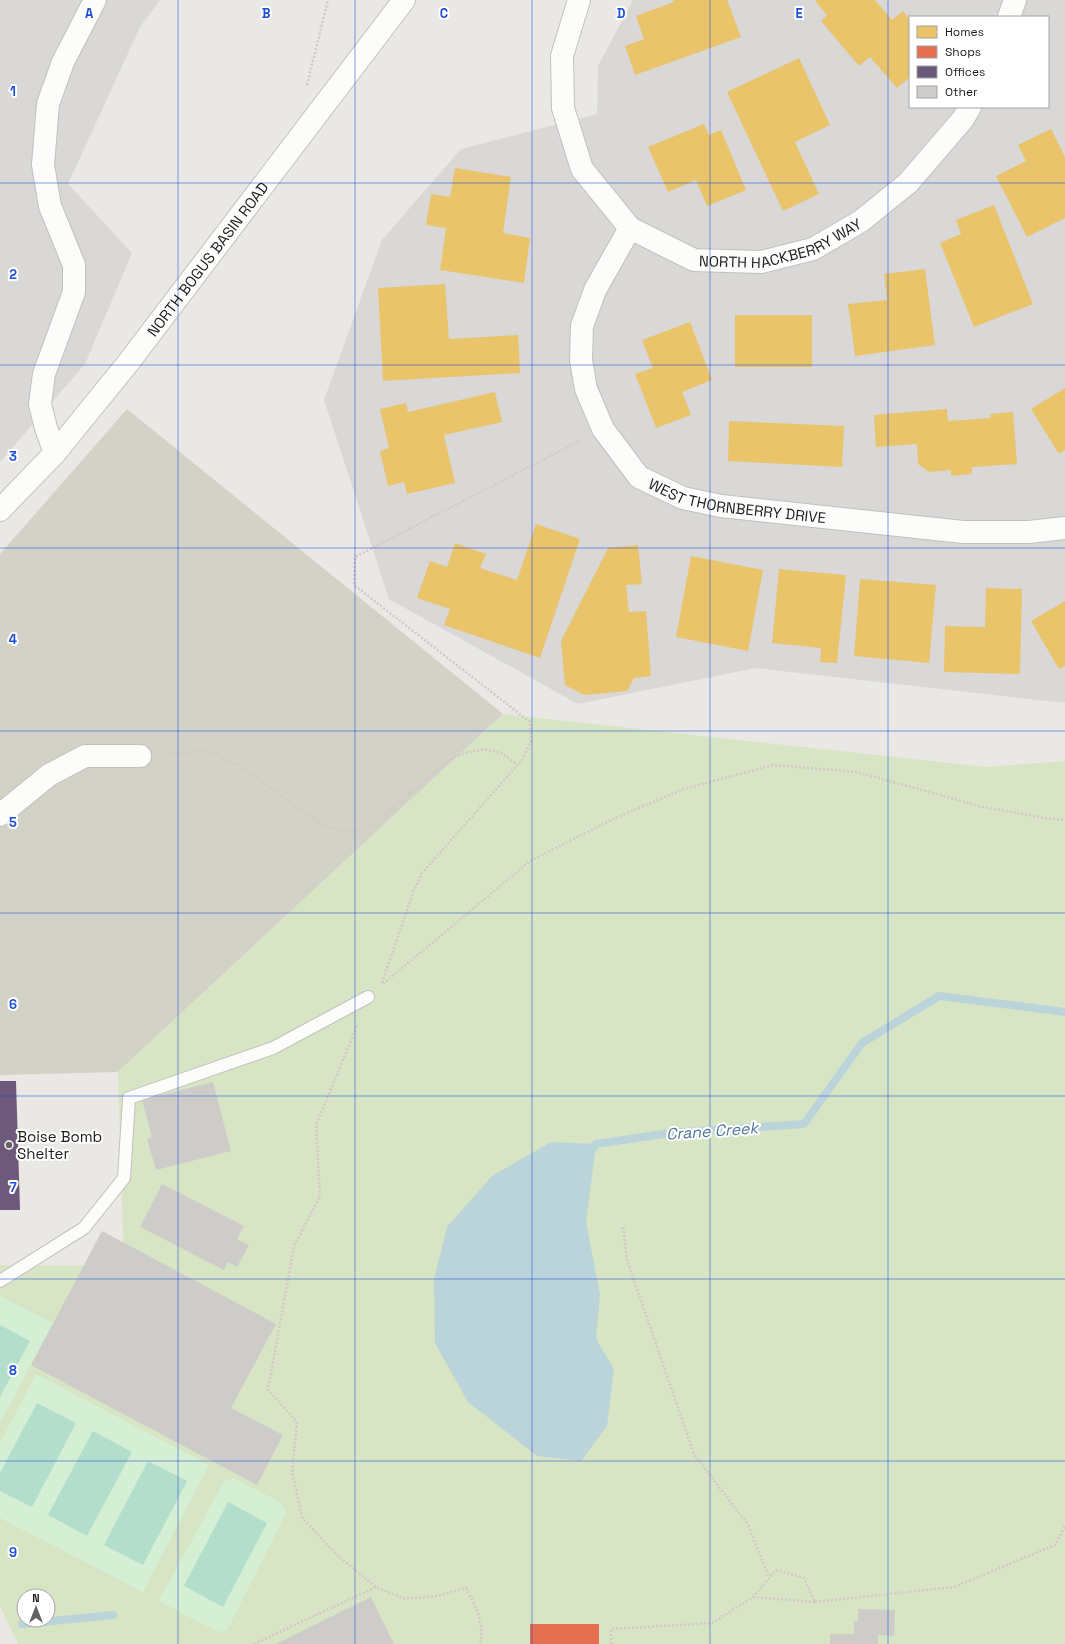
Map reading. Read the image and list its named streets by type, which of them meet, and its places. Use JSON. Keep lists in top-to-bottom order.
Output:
{
  "streets": {
    "street": ["NORTH HACKBERRY WAY", "NORTH BOGUS BASIN ROAD", "WEST THORNBERRY DRIVE"]
  },
  "crossings": [
    ["NORTH HACKBERRY WAY", "WEST THORNBERRY DRIVE"]
  ],
  "water": ["Crane Creek"],
  "places": ["Boise Bomb Shelter"],
  "legend": [
    "Homes",
    "Shops",
    "Offices",
    "Other"
  ],
  "north": "top",
  "grid": {
    "columns": [
      "A",
      "B",
      "C",
      "D",
      "E"
    ],
    "rows": [
      "1",
      "2",
      "3",
      "4",
      "5",
      "6",
      "7",
      "8",
      "9"
    ]
  }
}
